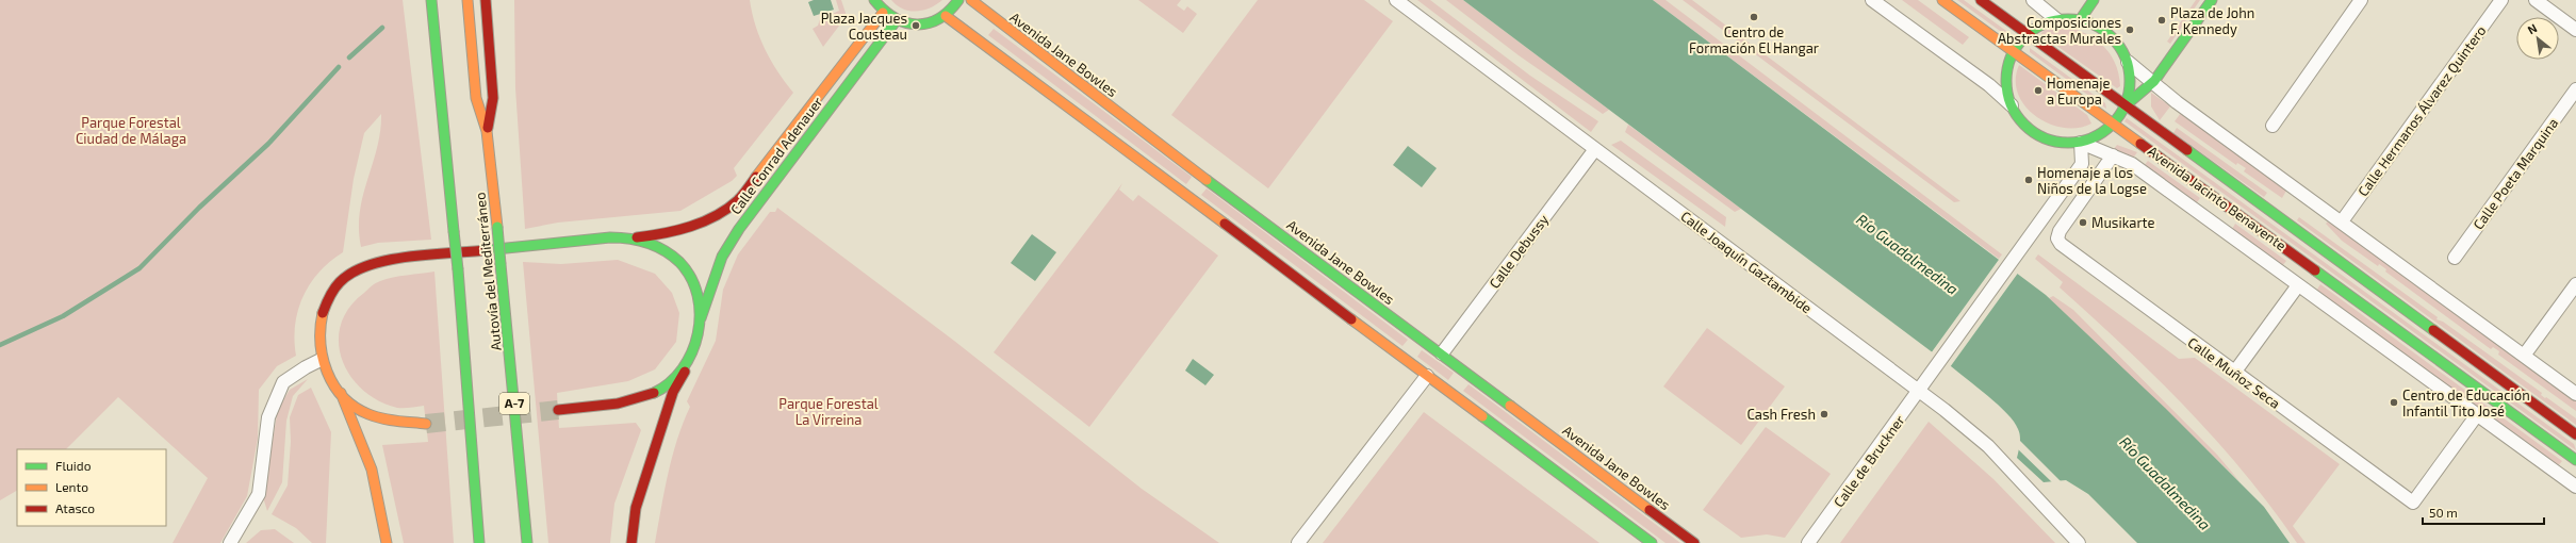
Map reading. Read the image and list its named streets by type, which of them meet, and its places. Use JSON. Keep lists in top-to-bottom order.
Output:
{
  "streets": {
    "main road": [
      "Avenida Jane Bowles",
      "Calle Conrad Adenauer",
      "Avenida Jacinto Benavente",
      "Autovía del Mediterráneo",
      "A-7"
    ],
    "street": [
      "Calle Hermanos Álvarez Quintero",
      "Calle Poeta Marquina",
      "Calle Debussy",
      "Calle Joaquín Gaztambide",
      "Calle Muñoz Seca",
      "Calle de Bruckner"
    ]
  },
  "crossings": [
    ["Avenida Jane Bowles", "Calle Debussy"],
    ["Avenida Jacinto Benavente", "Calle Muñoz Seca"],
    ["Avenida Jacinto Benavente", "Calle de Bruckner"],
    ["Calle Debussy", "Calle Joaquín Gaztambide"],
    ["Calle Joaquín Gaztambide", "Calle de Bruckner"]
  ],
  "water": ["Río Guadalmedina"],
  "parks": ["Parque Forestal Ciudad de Málaga", "Parque Forestal La Virreina"],
  "places": [
    "Centro de Formación El Hangar",
    "Plaza de John F. Kennedy",
    "Plaza Jacques Cousteau",
    "Composiciones Abstractas Murales",
    "Homenaje a Europa",
    "Homenaje a los Niños de la Logse",
    "Musikarte",
    "Centro de Educación Infantil Tito José",
    "Cash Fresh"
  ],
  "legend": ["Fluido", "Lento", "Atasco"],
  "scale_bar": "50 m",
  "north": "top left"
}
